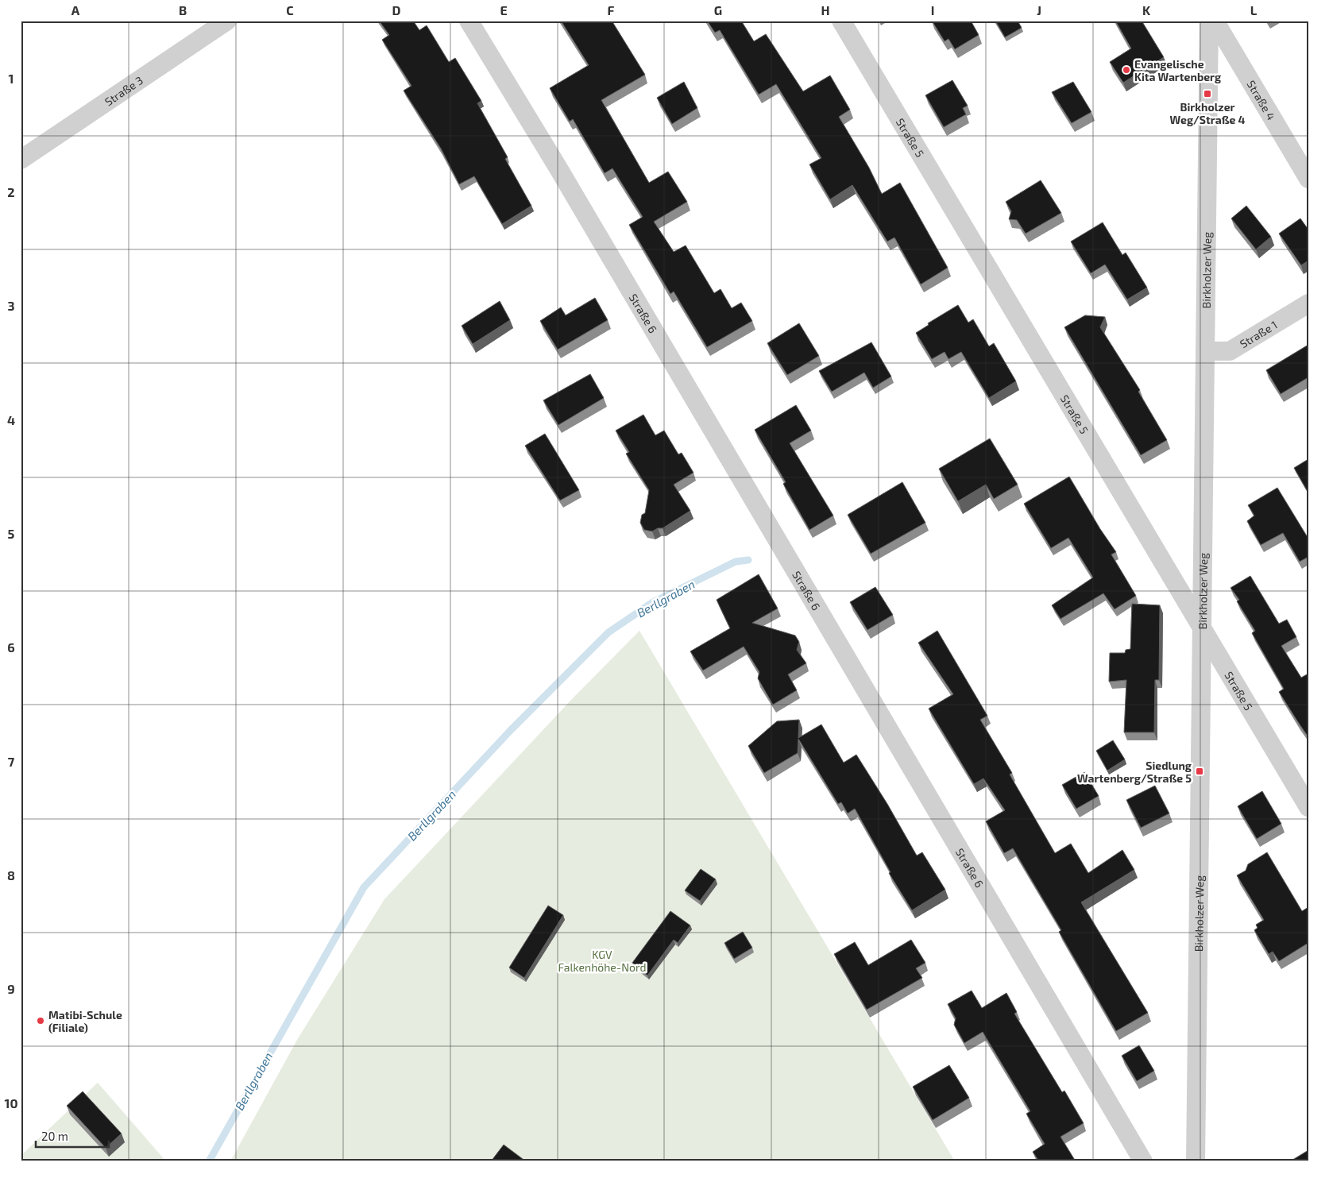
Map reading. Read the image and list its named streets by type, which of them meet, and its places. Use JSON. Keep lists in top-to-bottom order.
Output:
{
  "streets": {
    "street": [
      "Straße 3",
      "Straße 4",
      "Straße 5",
      "Birkholzer Weg",
      "Straße 6",
      "Straße 1"
    ]
  },
  "crossings": [
    ["Straße 5", "Birkholzer Weg"],
    ["Birkholzer Weg", "Straße 1"]
  ],
  "water": ["Berllgraben"],
  "parks": ["KGV Falkenhöhe-Nord"],
  "places": {
    "other": ["Evangelische Kita Wartenberg", "Matibi-Schule (Filiale)"],
    "transit": ["Birkholzer Weg/Straße 4", "Siedlung Wartenberg/Straße 5"]
  },
  "scale_bar": "20 m",
  "grid": {
    "columns": [
      "A",
      "B",
      "C",
      "D",
      "E",
      "F",
      "G",
      "H",
      "I",
      "J",
      "K",
      "L"
    ],
    "rows": [
      "1",
      "2",
      "3",
      "4",
      "5",
      "6",
      "7",
      "8",
      "9",
      "10"
    ]
  }
}
